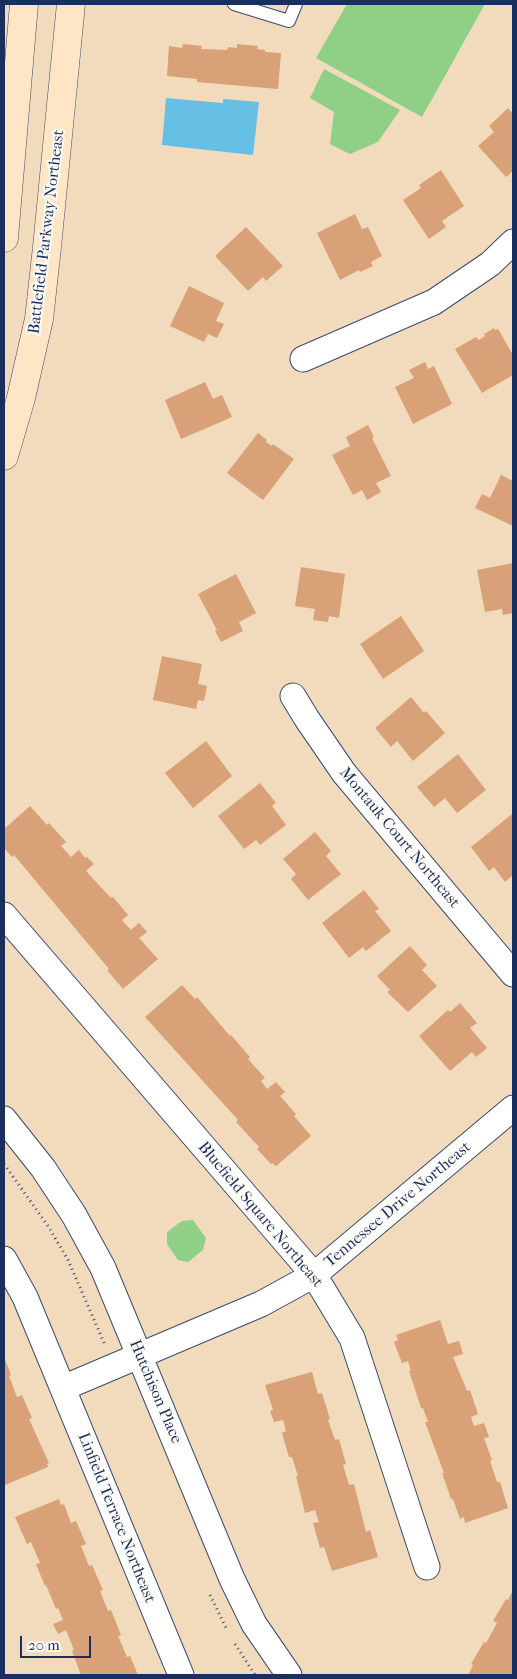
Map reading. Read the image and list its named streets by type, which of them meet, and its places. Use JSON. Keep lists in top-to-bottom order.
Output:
{
  "streets": {
    "main road": ["Battlefield Parkway Northeast"],
    "street": [
      "Montauk Court Northeast",
      "Tennessee Drive Northeast",
      "Bluefield Square Northeast",
      "Hutchison Place",
      "Linfield Terrace Northeast"
    ]
  },
  "crossings": [
    ["Tennessee Drive Northeast", "Bluefield Square Northeast"],
    ["Tennessee Drive Northeast", "Hutchison Place"]
  ],
  "scale_bar": "20 m"
}
